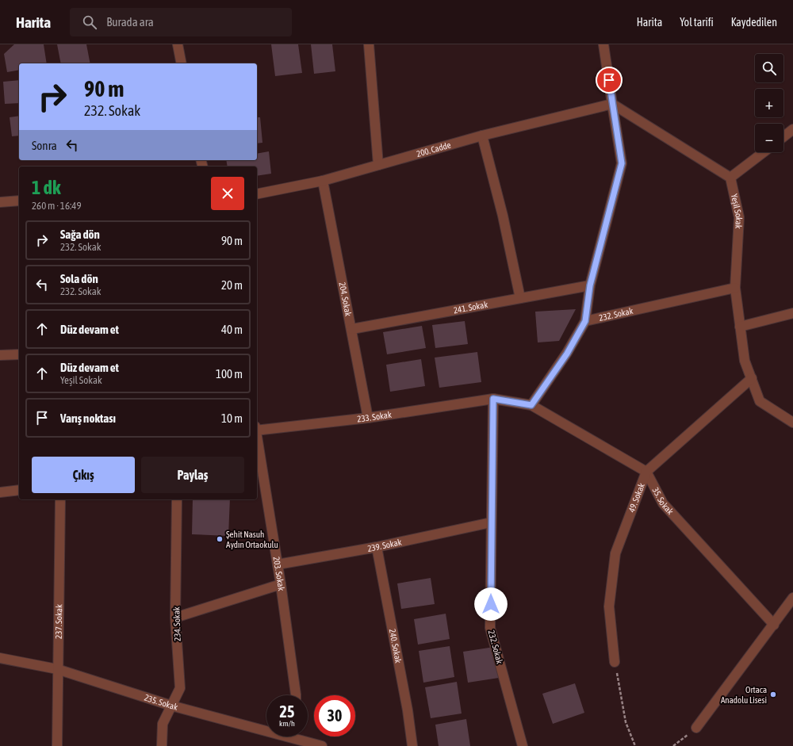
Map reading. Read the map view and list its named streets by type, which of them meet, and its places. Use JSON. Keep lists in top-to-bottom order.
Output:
{
  "streets": {
    "street": [
      "200. Cadde",
      "Yeşil Sokak",
      "204. Sokak",
      "241. Sokak",
      "232. Sokak",
      "233. Sokak",
      "49. Sokak",
      "35. Sokak",
      "239. Sokak",
      "203. Sokak",
      "237. Sokak",
      "234. Sokak",
      "240. Sokak",
      "235. Sokak"
    ]
  },
  "crossings": [
    ["200. Cadde", "204. Sokak"],
    ["Yeşil Sokak", "232. Sokak"],
    ["Yeşil Sokak", "49. Sokak"],
    ["204. Sokak", "241. Sokak"],
    ["204. Sokak", "233. Sokak"],
    ["232. Sokak", "233. Sokak"],
    ["232. Sokak", "239. Sokak"],
    ["49. Sokak", "35. Sokak"],
    ["239. Sokak", "203. Sokak"],
    ["239. Sokak", "240. Sokak"],
    ["237. Sokak", "235. Sokak"],
    ["234. Sokak", "235. Sokak"]
  ],
  "places": ["Şehit Nasuh Aydın Ortaokulu", "Ortaca Anadolu Lisesi"],
  "page": {
    "header": "Harita",
    "search": "Burada ara",
    "nav": ["Harita", "Yol tarifi", "Kaydedilen"],
    "map_buttons": ["+", "−"],
    "turn": ["90 m", "232. Sokak"],
    "then": "Sonra",
    "heading": ["1 dk", "260 m · 16:49"],
    "list": [
      {
        "name": "Sağa dön",
        "note": "232. Sokak",
        "value": "90 m"
      },
      {
        "name": "Sola dön",
        "note": "232. Sokak",
        "value": "20 m"
      },
      {
        "name": "Düz devam et",
        "value": "40 m"
      },
      {
        "name": "Düz devam et",
        "note": "Yeşil Sokak",
        "value": "100 m"
      },
      {
        "name": "Varış noktası",
        "value": "10 m"
      }
    ],
    "buttons": ["Çıkış", "Paylaş"],
    "speed": "25 km/h",
    "limit": "30"
  }
}
